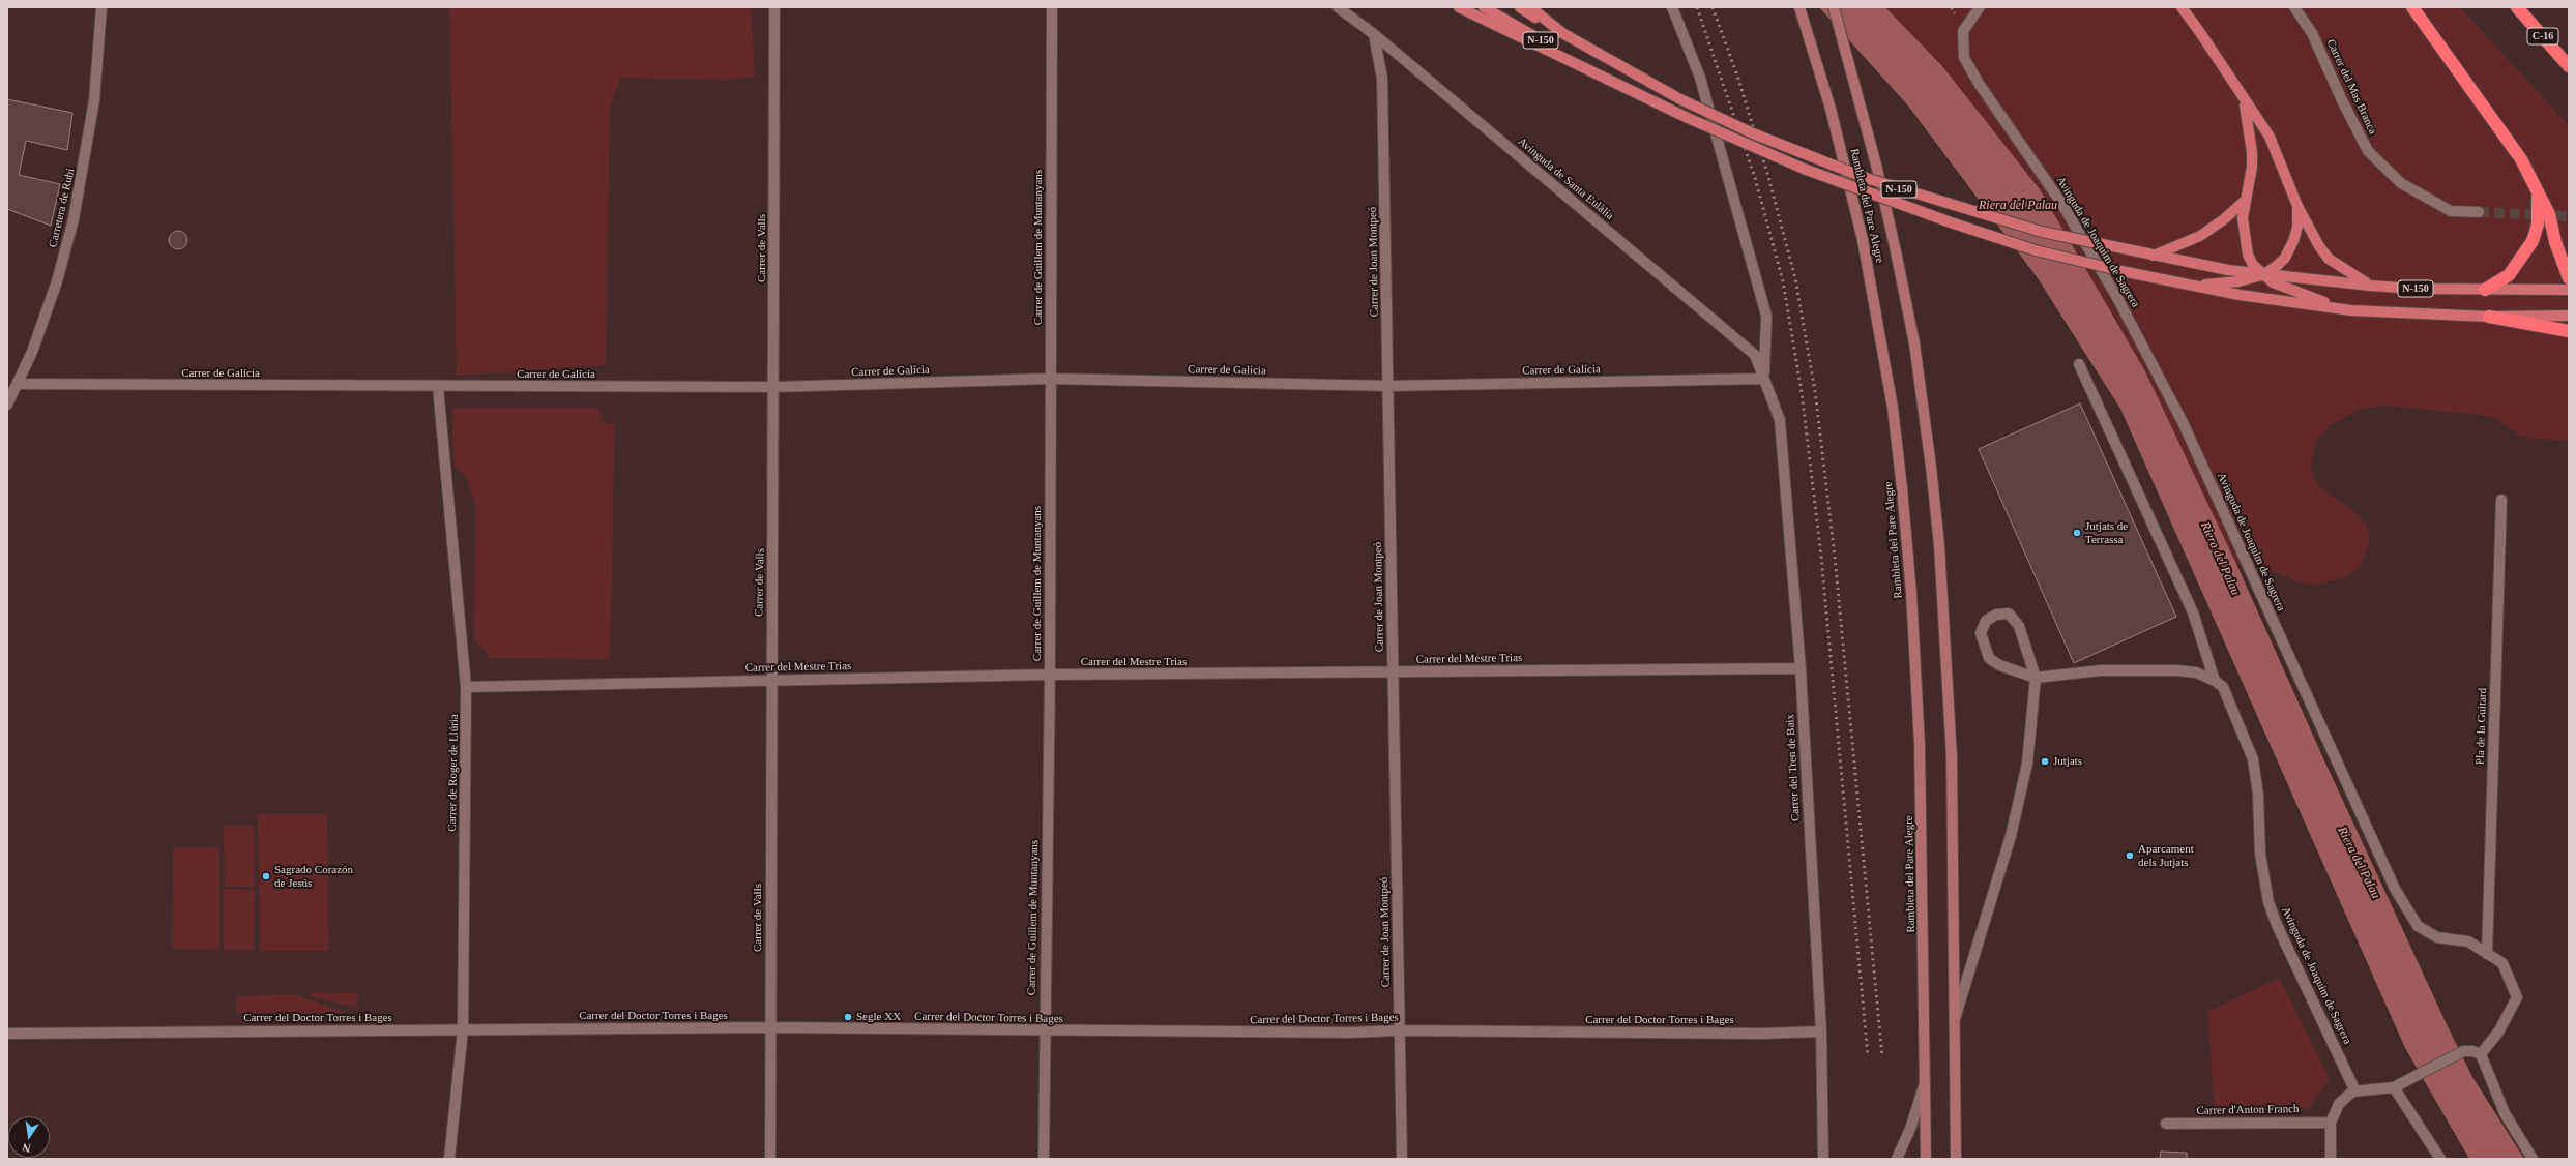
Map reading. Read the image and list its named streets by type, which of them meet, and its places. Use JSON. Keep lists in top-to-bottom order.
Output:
{
  "streets": {
    "highway": ["C-16"],
    "main road": ["N-150", "Rambleta del Pare Alegre"],
    "street": [
      "Carrer del Mas Branca",
      "Avinguda de Santa Eulàlia",
      "Carretera de Rubi",
      "Avinguda de Joaquim de Sagrera",
      "Carrer de Guillem de Muntanyans",
      "Carrer de Valls",
      "Carrer de Joan Montpeó",
      "Carrer de Galícia",
      "Carrer del Mestre Trias",
      "Pla de la Guitard",
      "Carrer del Tren de Baix",
      "Carrer de Roger de Llúria",
      "Carrer del Doctor Torres i Bages",
      "Carrer d'Anton Franch"
    ]
  },
  "crossings": [
    ["Avinguda de Santa Eulàlia", "Carrer de Joan Montpeó"],
    ["Avinguda de Santa Eulàlia", "Carrer de Galícia"],
    ["Avinguda de Santa Eulàlia", "Carrer del Tren de Baix"],
    ["Rambleta del Pare Alegre", "Avinguda de Joaquim de Sagrera"],
    ["Carretera de Rubi", "Carrer de Galícia"],
    ["Avinguda de Joaquim de Sagrera", "Pla de la Guitard"],
    ["Carrer de Guillem de Muntanyans", "Carrer de Galícia"],
    ["Carrer de Guillem de Muntanyans", "Carrer del Mestre Trias"],
    ["Carrer de Guillem de Muntanyans", "Carrer del Doctor Torres i Bages"],
    ["Carrer de Valls", "Carrer de Galícia"],
    ["Carrer de Valls", "Carrer del Mestre Trias"],
    ["Carrer de Valls", "Carrer del Doctor Torres i Bages"],
    ["Carrer de Joan Montpeó", "Carrer de Galícia"],
    ["Carrer de Joan Montpeó", "Carrer del Mestre Trias"],
    ["Carrer de Joan Montpeó", "Carrer del Doctor Torres i Bages"],
    ["Carrer de Galícia", "Carrer del Tren de Baix"],
    ["Carrer de Galícia", "Carrer de Roger de Llúria"],
    ["Carrer del Mestre Trias", "Carrer del Tren de Baix"],
    ["Carrer del Mestre Trias", "Carrer de Roger de Llúria"],
    ["Carrer del Tren de Baix", "Carrer del Doctor Torres i Bages"],
    ["Carrer de Roger de Llúria", "Carrer del Doctor Torres i Bages"]
  ],
  "water": ["Riera del Palau"],
  "places": [
    "Jutjats de Terrassa",
    "Jutjats",
    "Aparcament dels Jutjats",
    "Sagrado Corazón de Jesús",
    "Segle XX"
  ],
  "north": "bottom"
}
